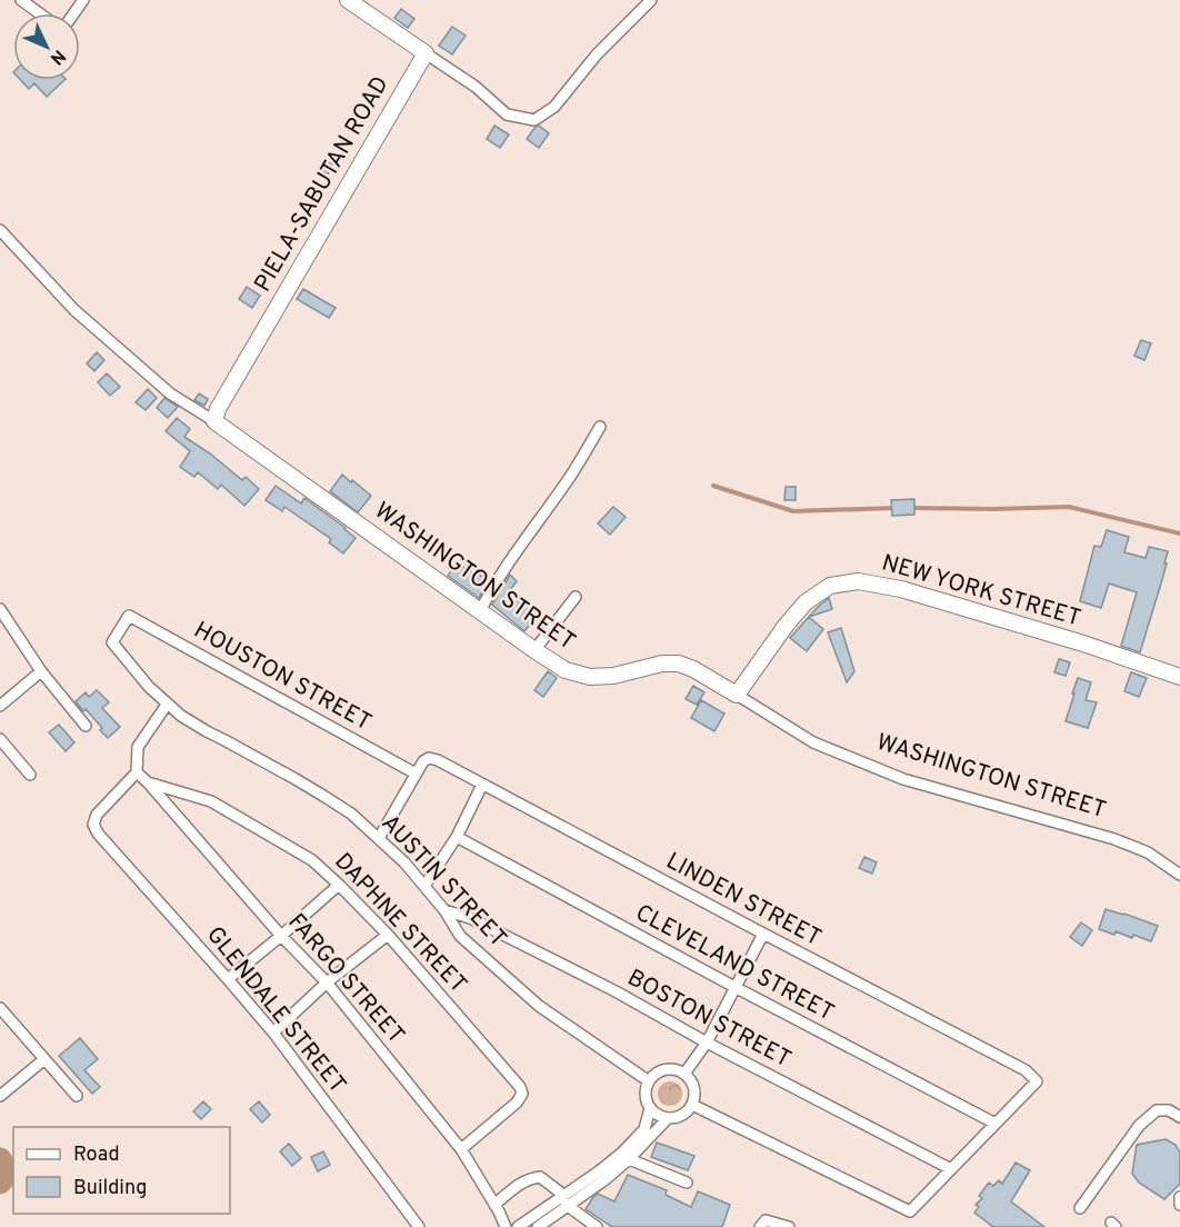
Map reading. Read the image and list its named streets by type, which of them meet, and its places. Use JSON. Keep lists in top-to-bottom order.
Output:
{
  "streets": {
    "street": [
      "PIELA-SABUTAN ROAD",
      "WASHINGTON STREET",
      "NEW YORK STREET",
      "HOUSTON STREET",
      "AUSTIN STREET",
      "LINDEN STREET",
      "DAPHNE STREET",
      "CLEVELAND STREET",
      "FARGO STREET",
      "GLENDALE STREET",
      "BOSTON STREET"
    ]
  },
  "crossings": [
    ["PIELA-SABUTAN ROAD", "WASHINGTON STREET"],
    ["WASHINGTON STREET", "NEW YORK STREET"],
    ["HOUSTON STREET", "AUSTIN STREET"],
    ["HOUSTON STREET", "LINDEN STREET"],
    ["AUSTIN STREET", "BOSTON STREET"],
    ["LINDEN STREET", "CLEVELAND STREET"],
    ["DAPHNE STREET", "FARGO STREET"],
    ["FARGO STREET", "GLENDALE STREET"]
  ],
  "legend": ["Road", "Building"],
  "north": "bottom right"
}
